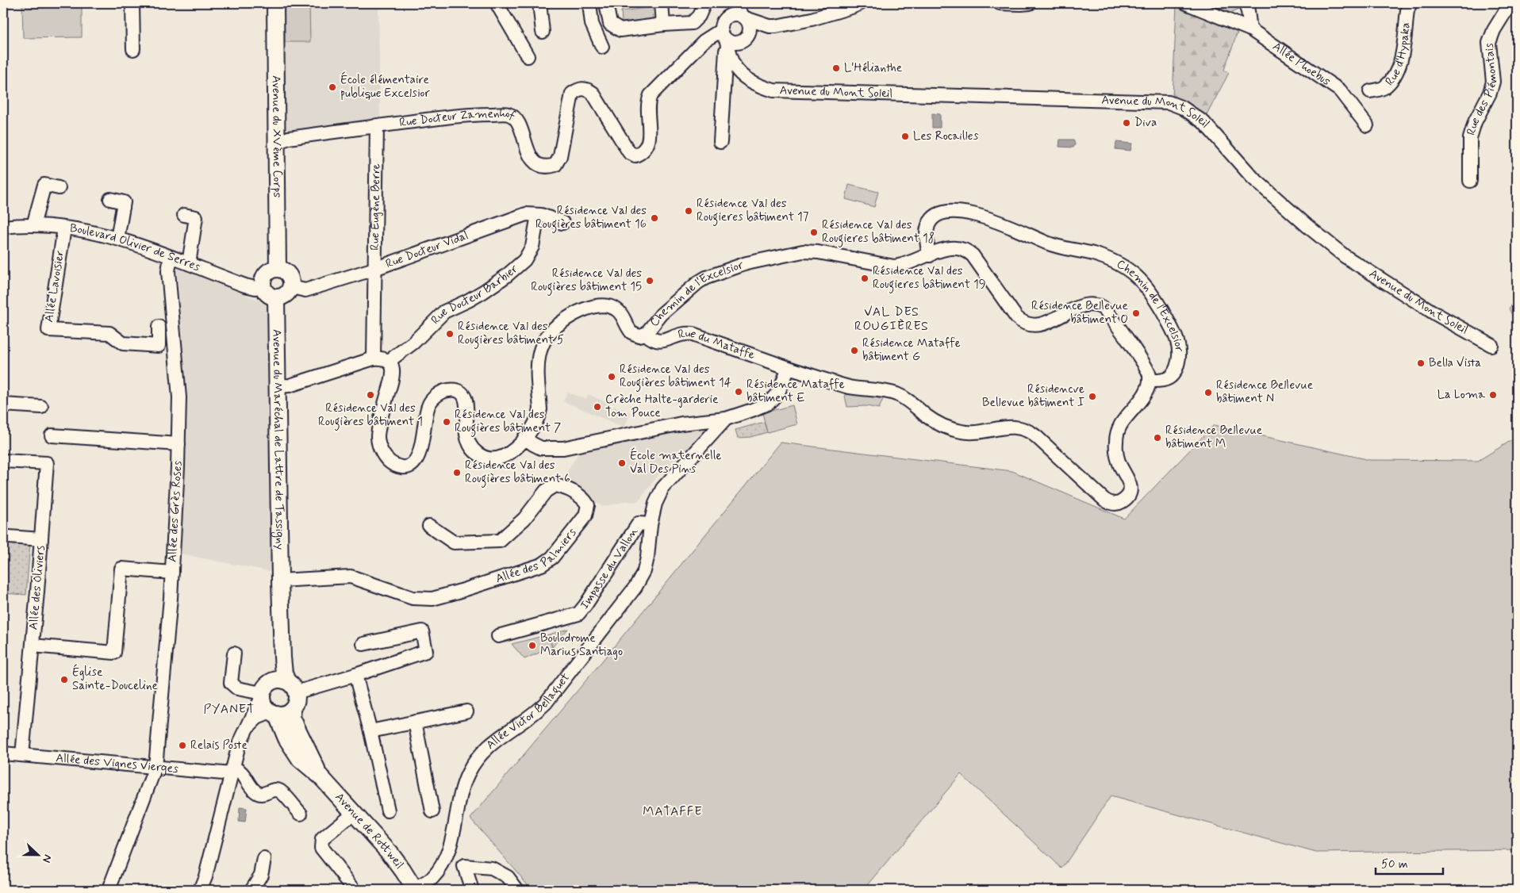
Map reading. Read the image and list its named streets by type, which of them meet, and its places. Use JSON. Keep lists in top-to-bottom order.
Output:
{
  "streets": {
    "main road": ["Avenue du XVème Corps", "Avenue du Maréchal de Lattre de Tassigny", "Avenue de Rottweil"],
    "street": [
      "Rue d'Hypaka",
      "Allée Phoebus",
      "Rue des Piémontais",
      "Avenue du Mont Soleil",
      "Rue Docteur Zamenhof",
      "Rue Eugène Berre",
      "Boulevard Olivier de Serres",
      "Rue Docteur Vidal",
      "Allée Lavoisier",
      "Rue Docteur Barbier",
      "Chemin de l'Excelsior",
      "Rue du Mataffe",
      "Allée des Grès Roses",
      "Allée des Palmiers",
      "Impasse du Vallon",
      "Allée des Oliviers",
      "Allée Victor Bellaguet",
      "Allée des Vignes Vierges"
    ]
  },
  "crossings": [
    ["Avenue du Mont Soleil", "Rue Docteur Zamenhof"],
    ["Rue Docteur Zamenhof", "Avenue du XVème Corps"],
    ["Rue Docteur Zamenhof", "Rue Eugène Berre"],
    ["Avenue du XVème Corps", "Boulevard Olivier de Serres"],
    ["Avenue du XVème Corps", "Rue Docteur Vidal"],
    ["Avenue du XVème Corps", "Avenue du Maréchal de Lattre de Tassigny"],
    ["Rue Eugène Berre", "Rue Docteur Vidal"],
    ["Boulevard Olivier de Serres", "Rue Docteur Vidal"],
    ["Boulevard Olivier de Serres", "Allée Lavoisier"],
    ["Boulevard Olivier de Serres", "Avenue du Maréchal de Lattre de Tassigny"],
    ["Boulevard Olivier de Serres", "Allée des Grès Roses"],
    ["Rue Docteur Vidal", "Rue Docteur Barbier"],
    ["Rue Docteur Vidal", "Avenue du Maréchal de Lattre de Tassigny"],
    ["Rue Docteur Barbier", "Chemin de l'Excelsior"],
    ["Chemin de l'Excelsior", "Rue du Mataffe"],
    ["Avenue du Maréchal de Lattre de Tassigny", "Allée des Palmiers"],
    ["Allée des Grès Roses", "Allée des Vignes Vierges"],
    ["Impasse du Vallon", "Allée Victor Bellaguet"],
    ["Allée des Oliviers", "Allée des Vignes Vierges"],
    ["Allée Victor Bellaguet", "Avenue de Rottweil"]
  ],
  "districts": ["VAL DES ROUGIÈRES", "PYANET", "MATAFFE"],
  "places": [
    "L'Hélianthe",
    "École élémentaire publique Excelsior",
    "Diva",
    "Les Rocailles",
    "Résidence Val des Rougieres bâtiment 17",
    "Résidence Val des Rougières bâtiment 16",
    "Résidence Val des Rougieres bâtiment 18",
    "Résidence Val des Rougieres bâtiment 19",
    "Résidence Val des Rougières bâtiment 15",
    "Résidence Bellevue bâtiment O",
    "Résidence Val des Rougières bâtiment 5",
    "Résidence Mataffe bâtiment G",
    "Bella Vista",
    "Résidence Val des Rougières bâtiment 14",
    "Résidence Mataffe bâtiment E",
    "Résidence Bellevue bâtiment N",
    "Résidence Val des Rougières bâtiment 1",
    "La Loma",
    "Résidencve Bellevue bâtiment I",
    "Crèche Halte-garderie Tom Pouce",
    "Résidence Val des Rougières bâtiment 7",
    "Résidence Bellevue bâtiment M",
    "École maternelle Val Des Pins",
    "Résidence Val des Rougières bâtiment 6",
    "Boulodrome Marius Santiago",
    "Église Sainte-Douceline",
    "Relais Poste"
  ],
  "scale_bar": "50 m",
  "north": "right"
}
